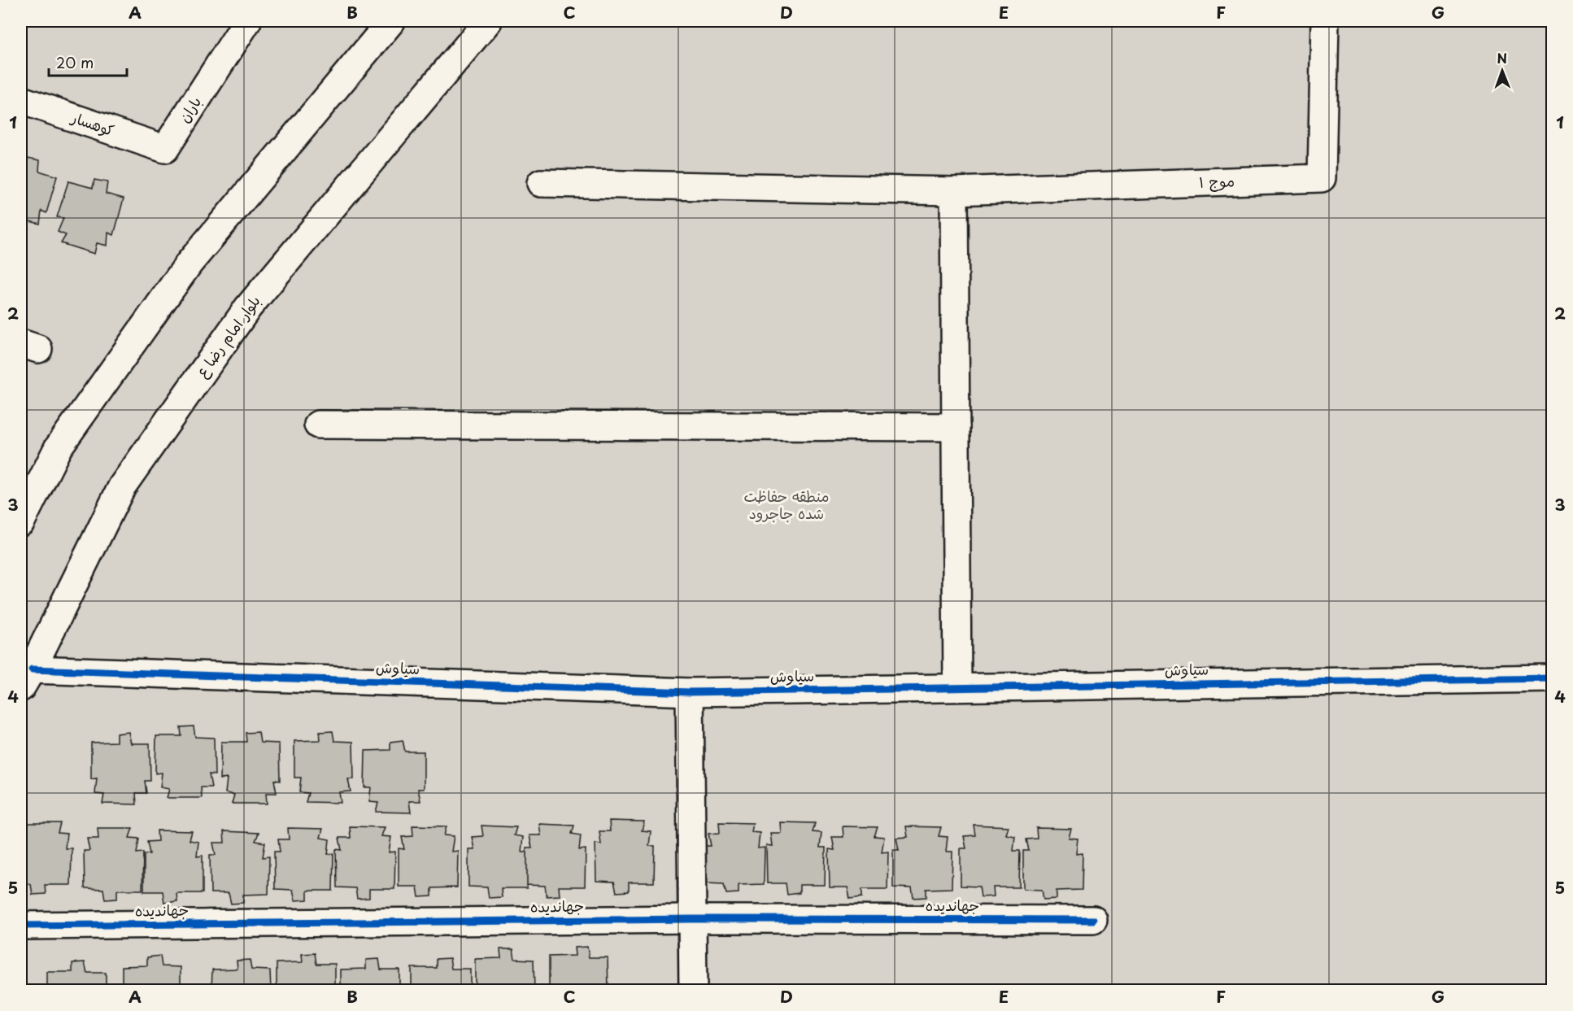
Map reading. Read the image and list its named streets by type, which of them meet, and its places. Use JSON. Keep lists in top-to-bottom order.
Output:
{
  "streets": {
    "street": [
      "باران",
      "کوهسار",
      "موج ۱",
      "بلوار امام رضا ع",
      "سیاوش",
      "جهاندیده"
    ]
  },
  "crossings": [
    ["باران", "کوهسار"],
    ["بلوار امام رضا ع", "سیاوش"]
  ],
  "parks": ["منطقه حفاظت شده جاجرود"],
  "scale_bar": "20 m",
  "north": "top",
  "grid": {
    "columns": [
      "A",
      "B",
      "C",
      "D",
      "E",
      "F",
      "G"
    ],
    "rows": [
      "1",
      "2",
      "3",
      "4",
      "5"
    ]
  }
}
